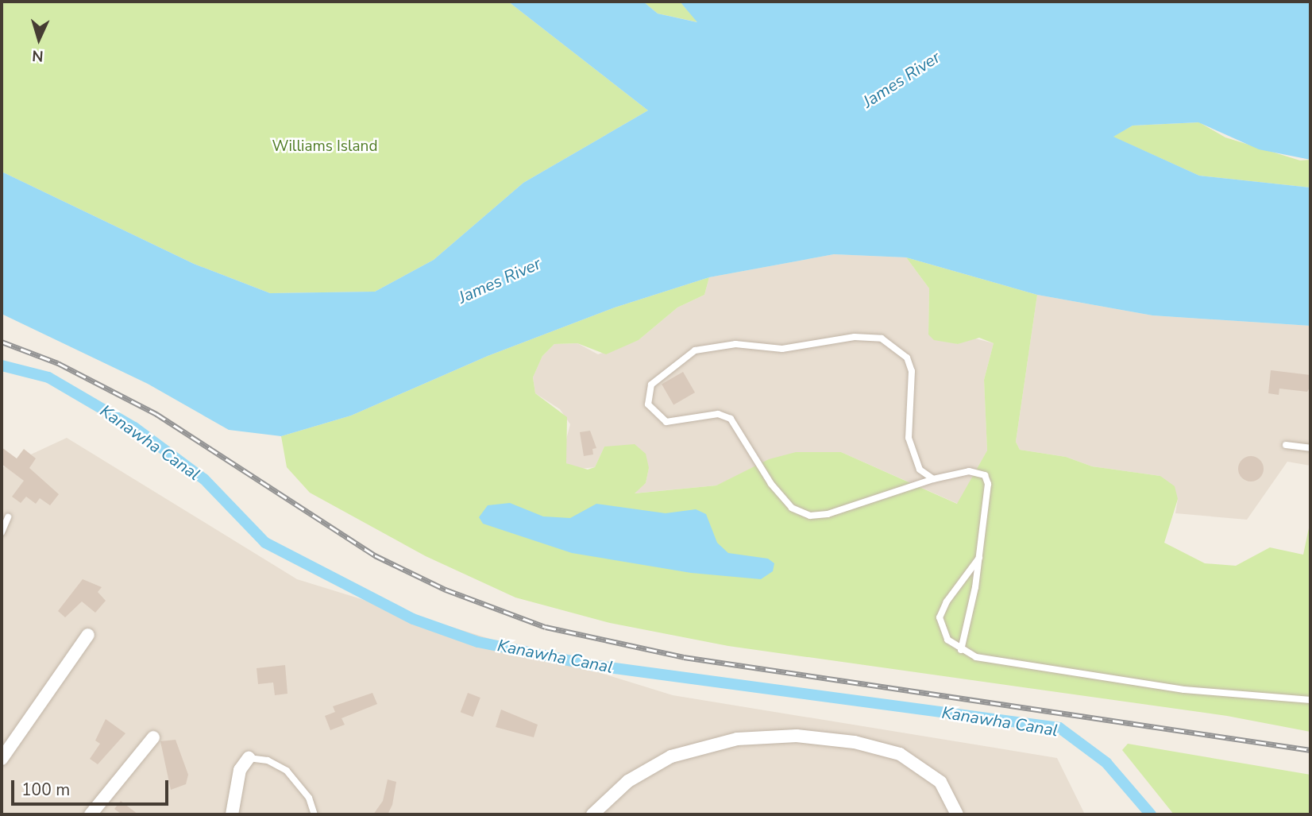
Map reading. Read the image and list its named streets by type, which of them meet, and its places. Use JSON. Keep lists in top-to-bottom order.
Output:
{
  "water": ["James River", "Kanawha Canal"],
  "parks": ["Williams Island"],
  "scale_bar": "100 m",
  "north": "bottom"
}
